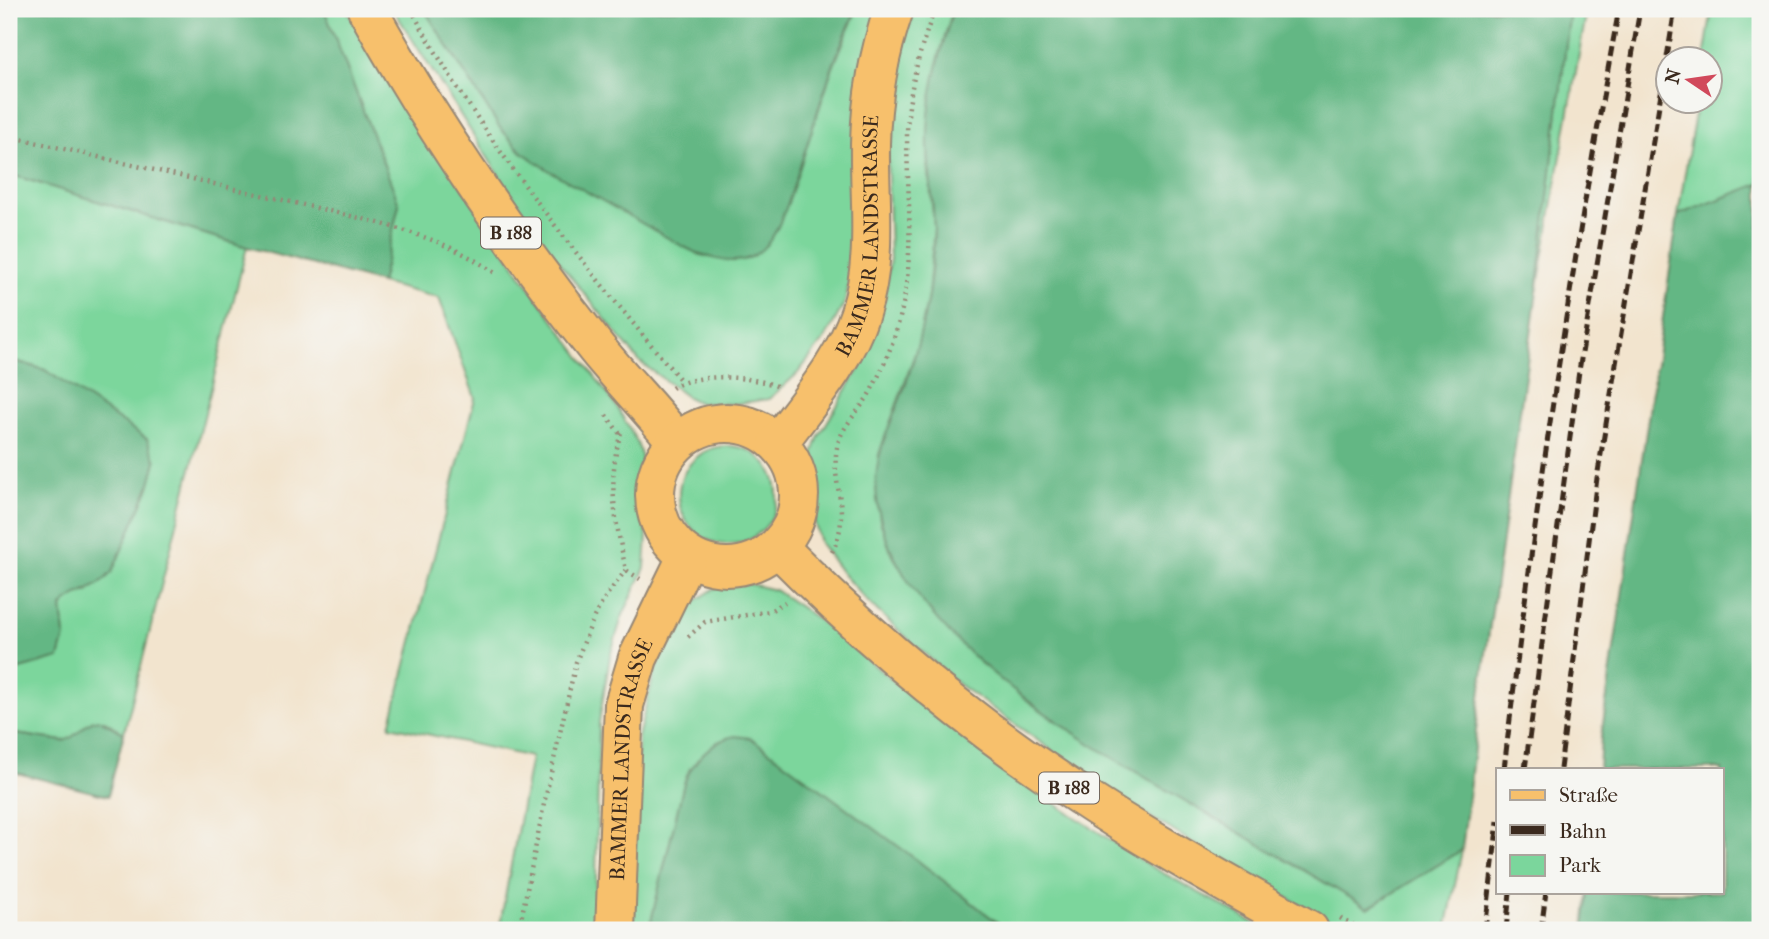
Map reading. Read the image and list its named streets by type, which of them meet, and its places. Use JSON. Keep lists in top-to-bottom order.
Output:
{
  "streets": {
    "main road": ["B 188", "BAMMER LANDSTRASSE"]
  },
  "crossings": [
    ["B 188", "BAMMER LANDSTRASSE"]
  ],
  "legend": ["Straße", "Bahn", "Park"],
  "north": "left"
}
